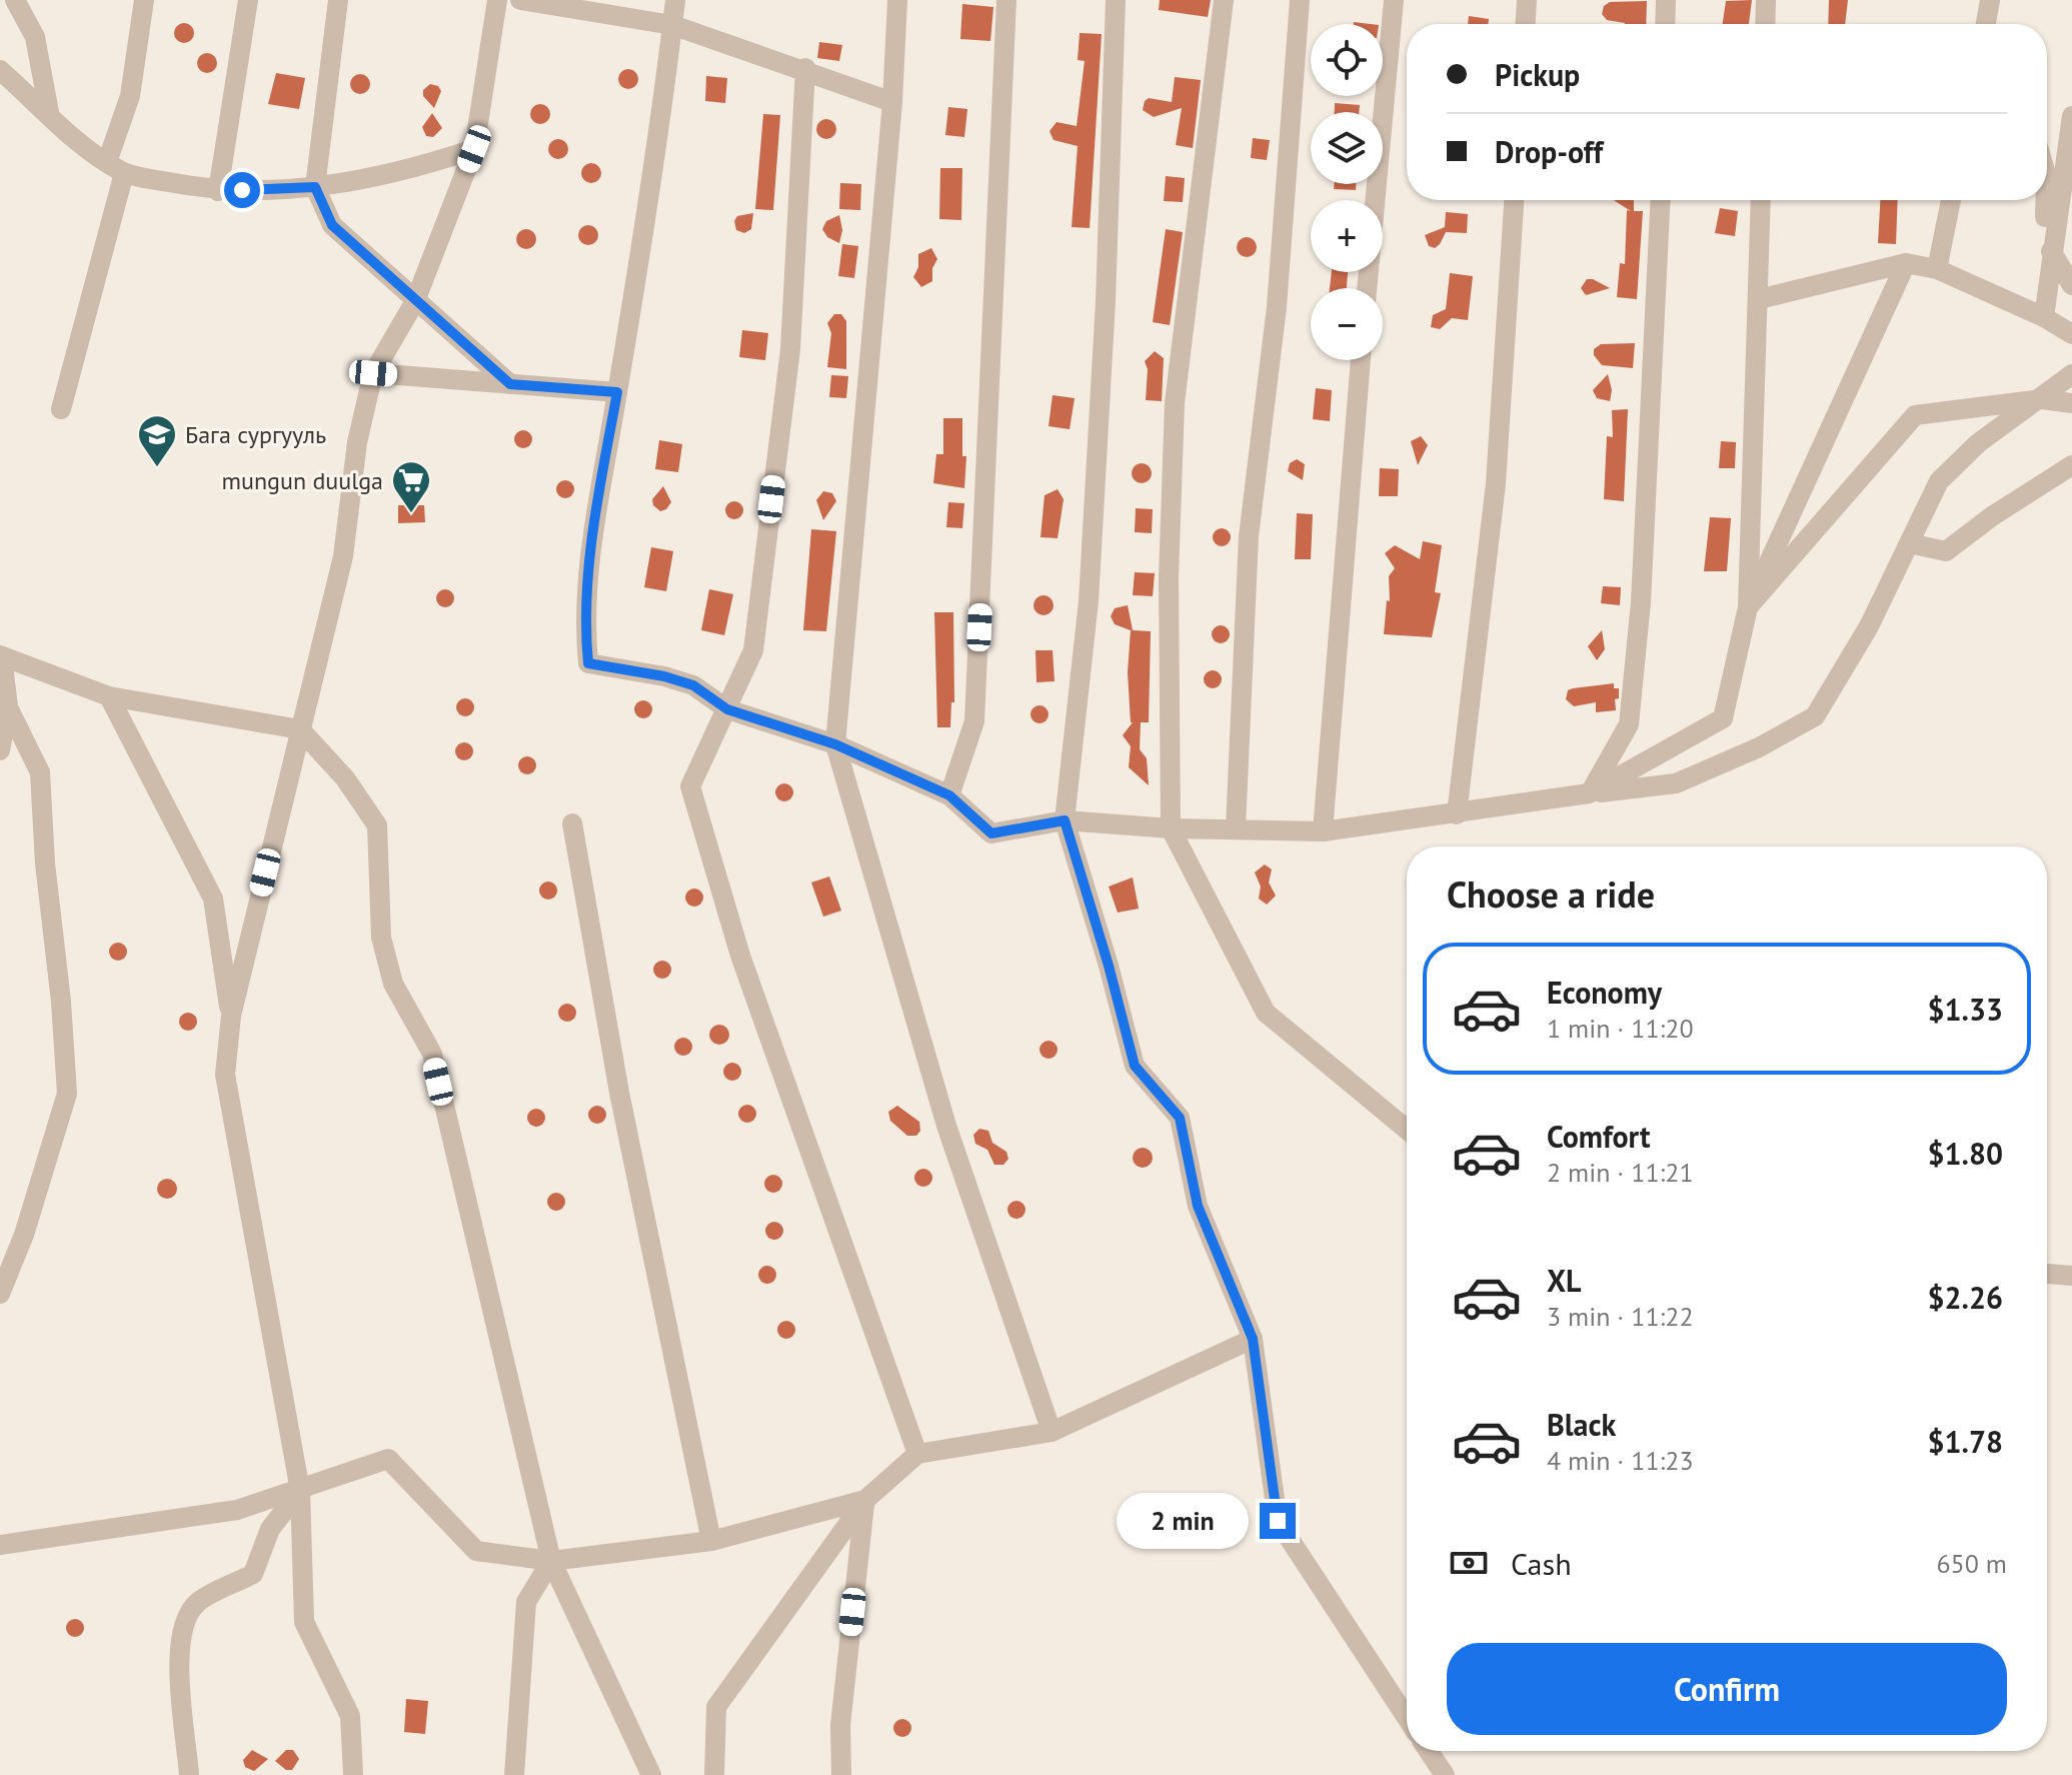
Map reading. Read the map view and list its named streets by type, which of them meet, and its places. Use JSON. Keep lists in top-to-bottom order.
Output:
{
  "places": {
    "school or university": ["Бага сургууль"],
    "supermarket": ["mungun duulga"]
  },
  "page": {
    "map_buttons": ["+", "−"],
    "banner": ["Pickup", "Drop-off"],
    "heading": "Choose a ride",
    "list": [
      {
        "name": "Economy",
        "note": "1 min · 11:20",
        "value": "$1.33"
      },
      {
        "name": "Comfort",
        "note": "2 min · 11:21",
        "value": "$1.80"
      },
      {
        "name": "XL",
        "note": "3 min · 11:22",
        "value": "$2.26"
      },
      {
        "name": "Black",
        "note": "4 min · 11:23",
        "value": "$1.78"
      }
    ],
    "bubble": "2 min",
    "pay": ["Cash", "650 m"],
    "buttons": "Confirm"
  }
}
